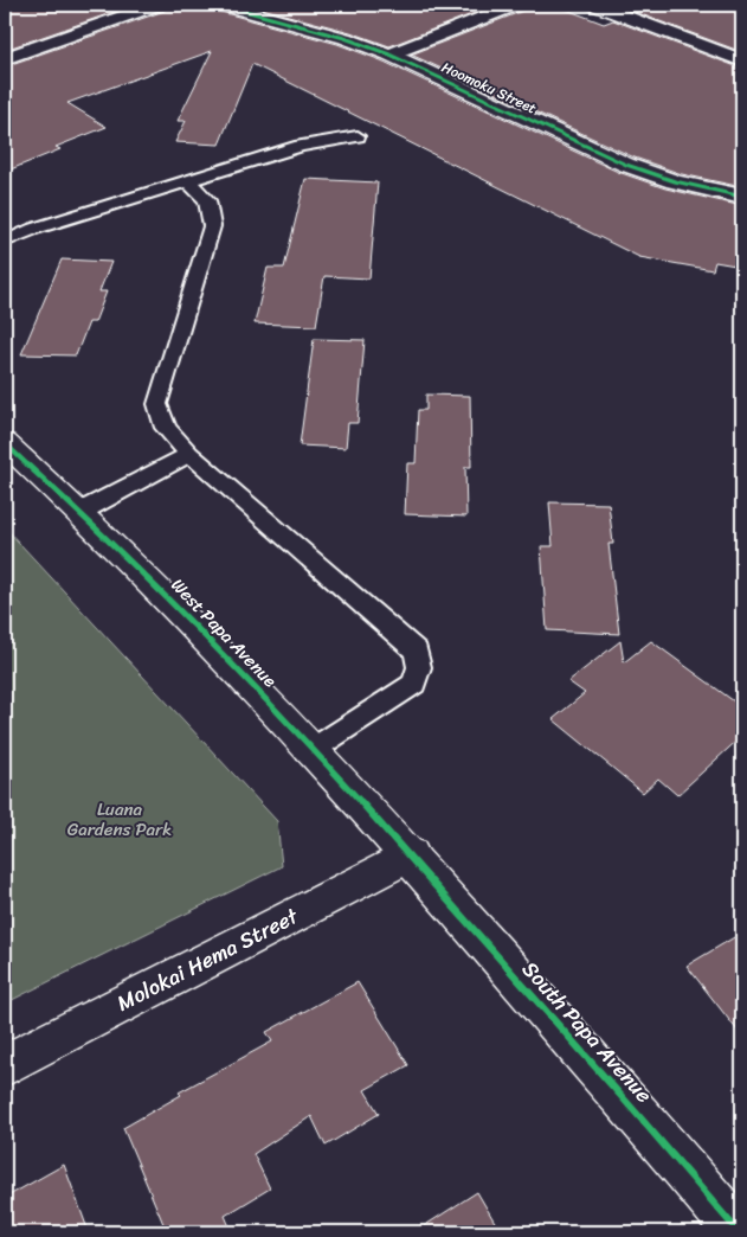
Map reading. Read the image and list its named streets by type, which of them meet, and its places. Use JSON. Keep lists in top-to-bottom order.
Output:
{
  "streets": {
    "street": [
      "Hoomoku Street",
      "West Papa Avenue",
      "Molokai Hema Street",
      "South Papa Avenue"
    ]
  },
  "crossings": [
    ["West Papa Avenue", "Molokai Hema Street"],
    ["West Papa Avenue", "South Papa Avenue"],
    ["Molokai Hema Street", "South Papa Avenue"]
  ],
  "parks": ["Luana Gardens Park"]
}
